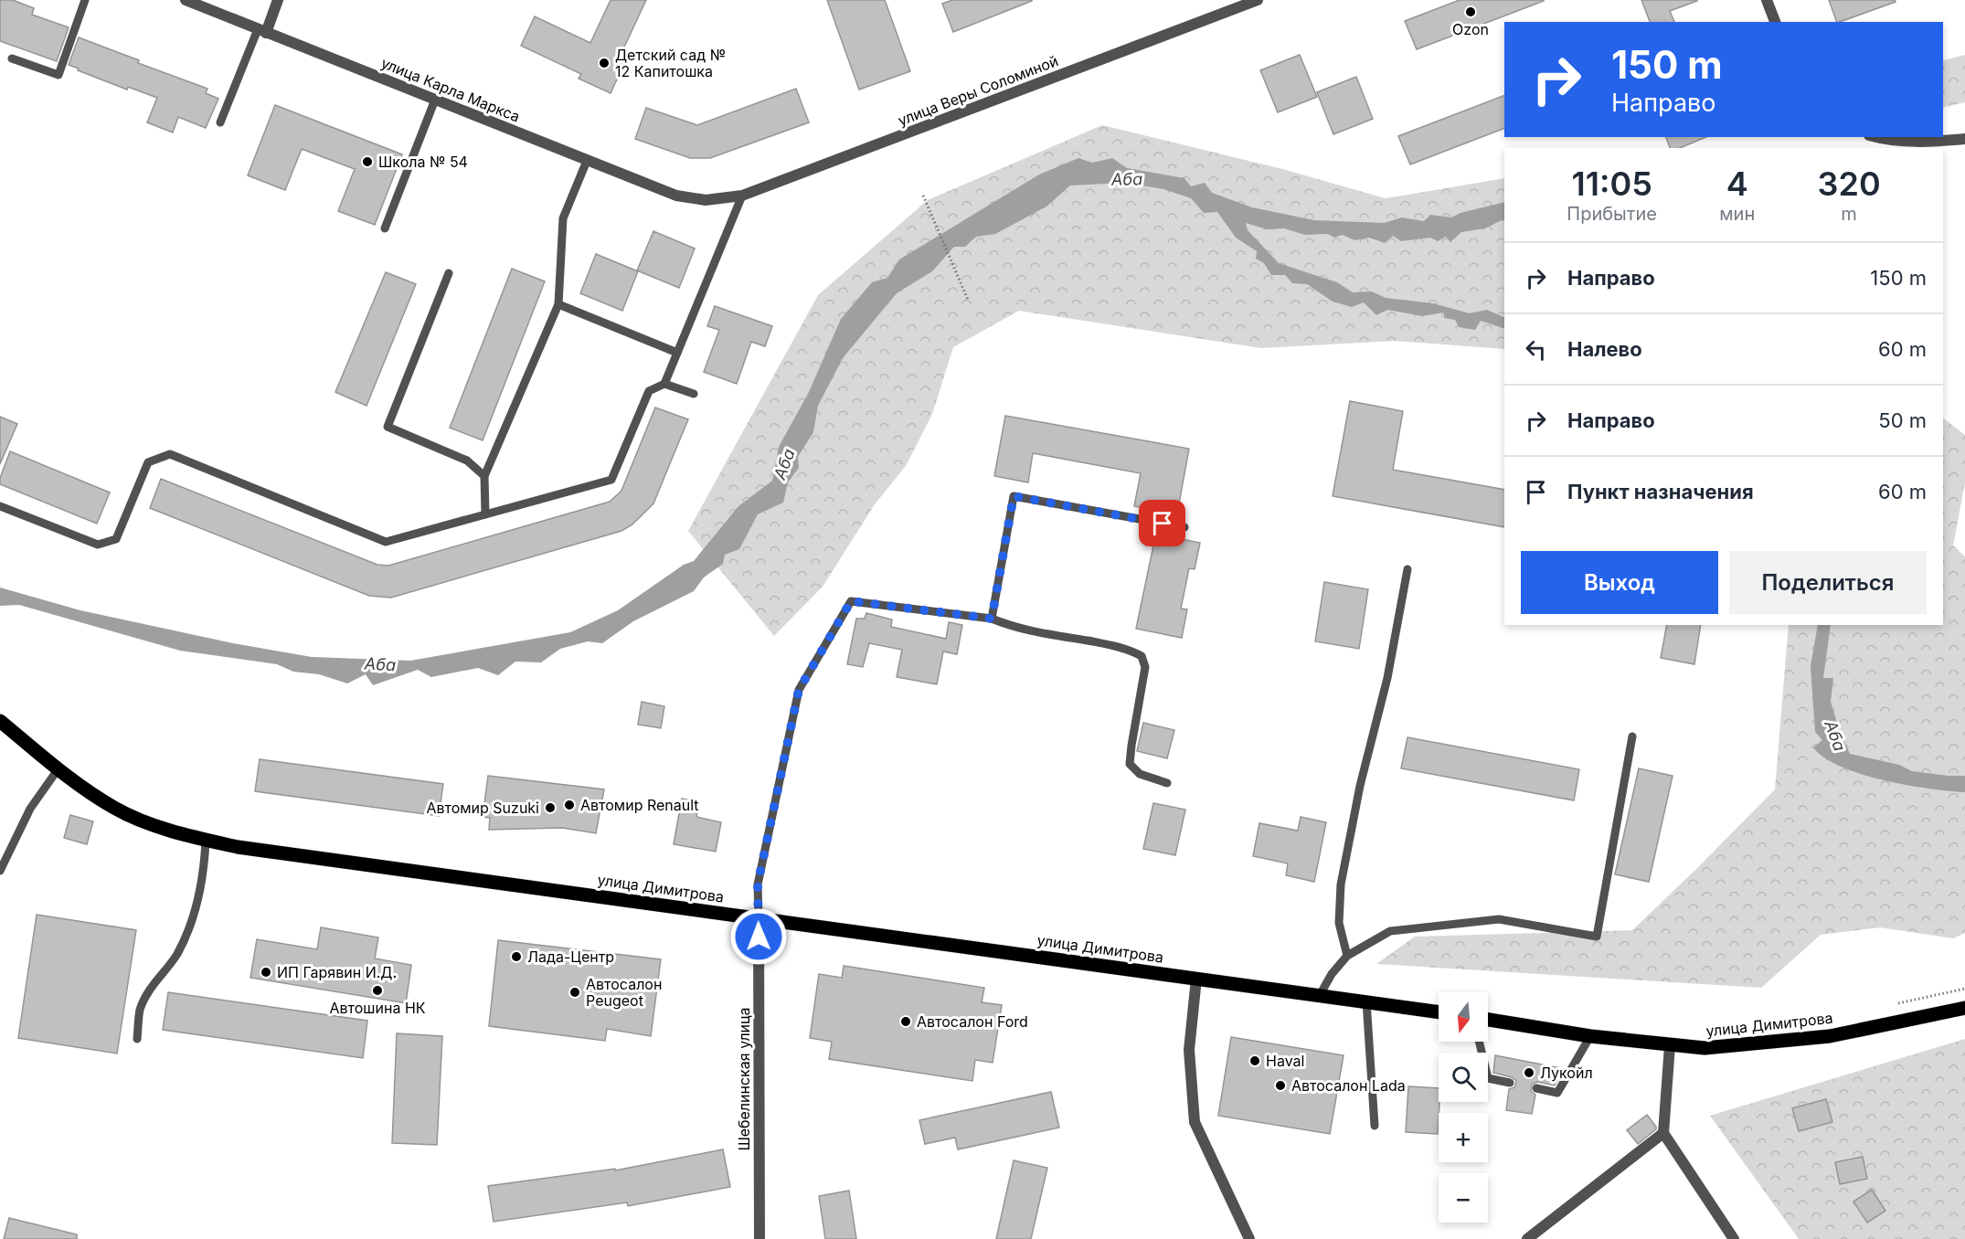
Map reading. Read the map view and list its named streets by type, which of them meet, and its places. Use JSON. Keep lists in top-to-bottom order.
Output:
{
  "streets": {
    "main road": ["улица Димитрова"],
    "street": ["улица Карла Маркса", "улица Веры Соломиной", "Шебелинская улица"]
  },
  "crossings": [
    ["улица Карла Маркса", "улица Веры Соломиной"],
    ["улица Димитрова", "Шебелинская улица"]
  ],
  "water": ["Аба"],
  "places": [
    "Ozon",
    "Детский сад № 12 Капитошка",
    "Школа № 54",
    "Автомир Renault",
    "Автомир Suzuki",
    "Лада-Центр",
    "ИП Гарявин И.Д.",
    "Автошина НК",
    "Автосалон Peugeot",
    "Автосалон Ford",
    "Haval",
    "Лукойл",
    "Автосалон Lada"
  ],
  "north": "bottom",
  "page": {
    "turn": ["150 m", "Направо"],
    "eta": [
      "11:05",
      "Прибытие",
      "4",
      "мин",
      "320",
      "m"
    ],
    "list": [
      {
        "name": "Направо",
        "value": "150 m"
      },
      {
        "name": "Налево",
        "value": "60 m"
      },
      {
        "name": "Направо",
        "value": "50 m"
      },
      {
        "name": "Пункт назначения",
        "value": "60 m"
      }
    ],
    "buttons": ["Выход", "Поделиться"],
    "map_buttons": ["+", "−"]
  }
}
